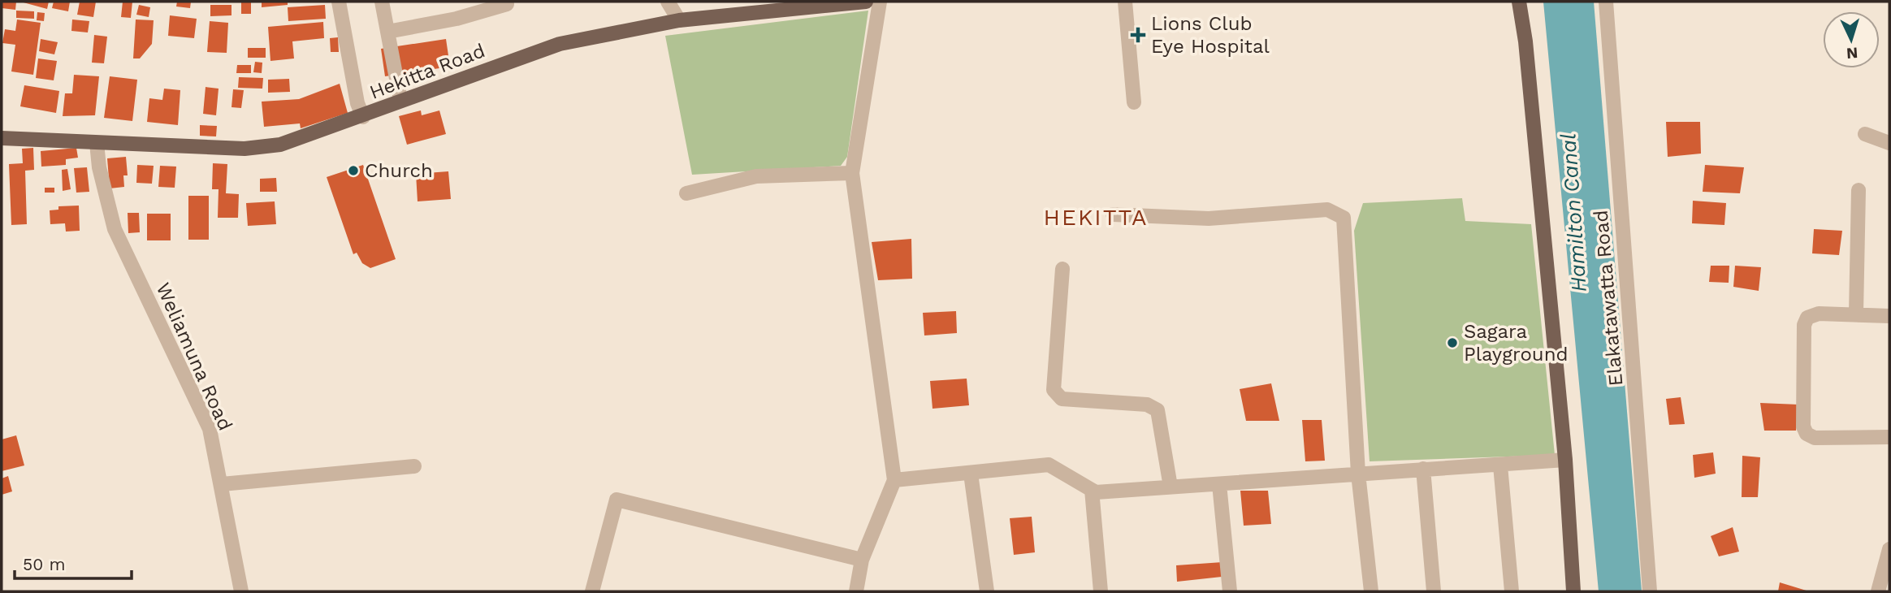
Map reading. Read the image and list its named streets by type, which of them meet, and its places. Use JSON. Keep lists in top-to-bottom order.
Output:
{
  "streets": {
    "main road": ["Hekitta Road"],
    "street": ["Elakatawatta Road", "Weliamuna Road"]
  },
  "crossings": [
    ["Hekitta Road", "Weliamuna Road"]
  ],
  "districts": ["HEKITTA"],
  "water": ["Hamilton Canal"],
  "places": {
    "health": ["Lions Club Eye Hospital"],
    "other": ["Church", "Sagara Playground"]
  },
  "scale_bar": "50 m",
  "north": "bottom"
}
